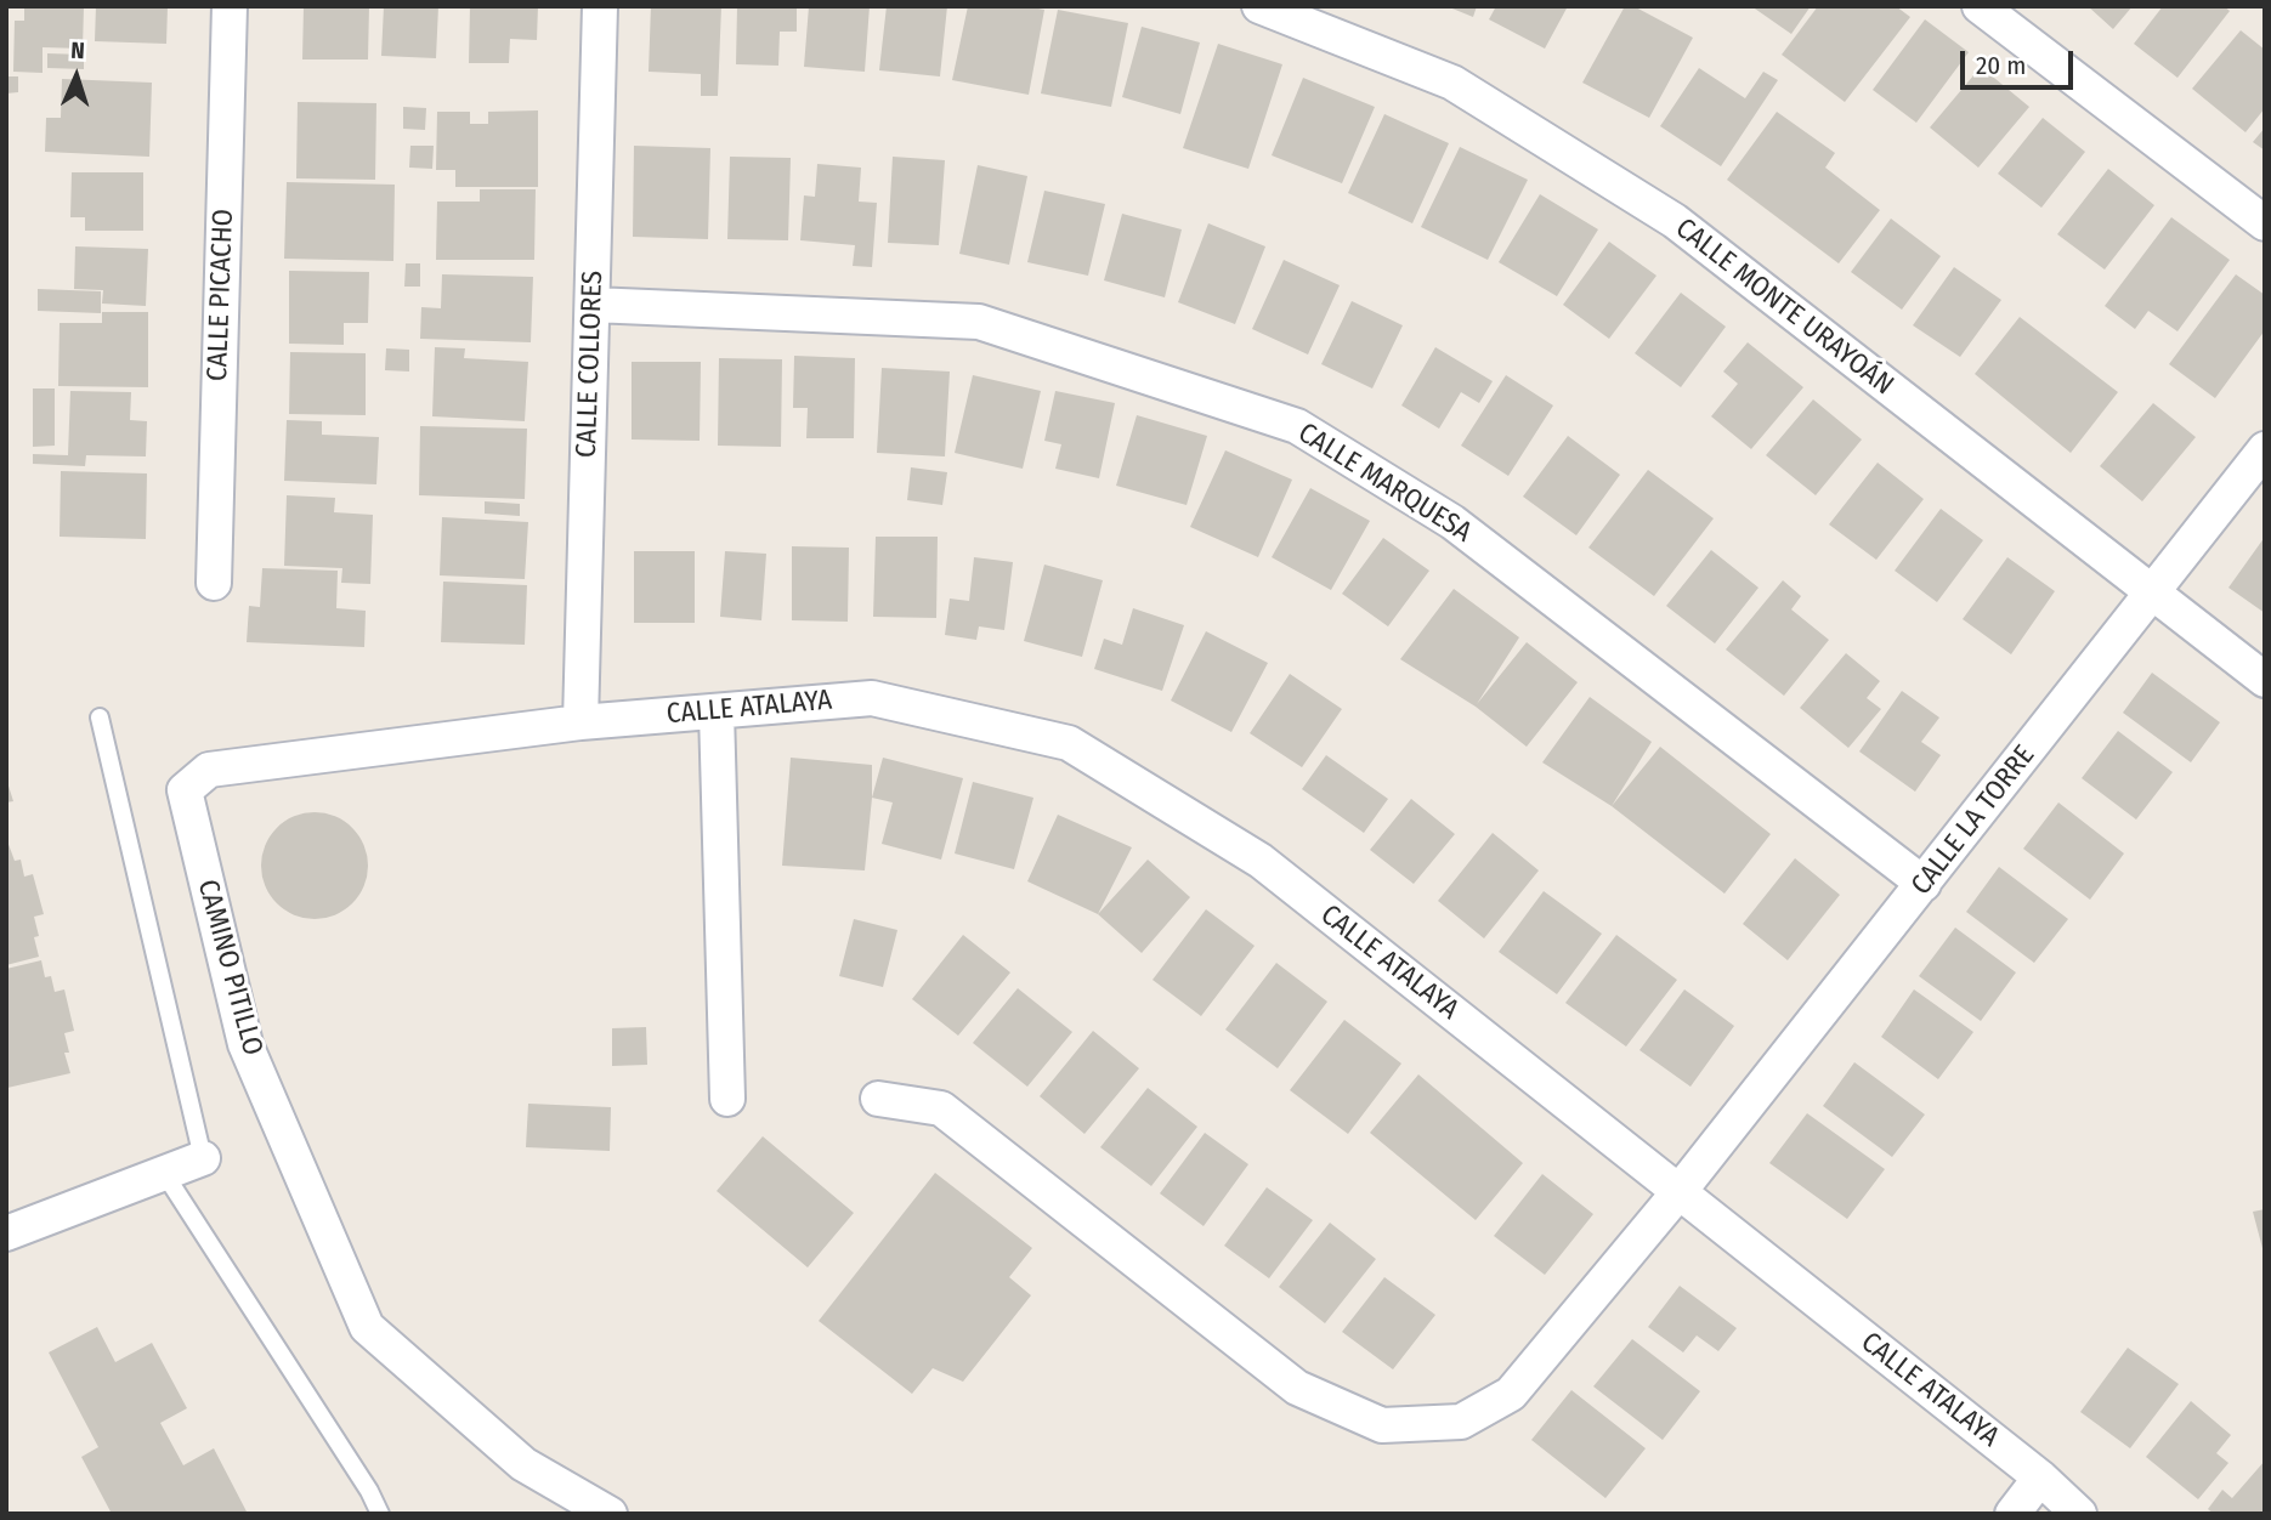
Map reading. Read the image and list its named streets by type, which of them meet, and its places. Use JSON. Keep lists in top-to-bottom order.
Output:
{
  "streets": {
    "street": [
      "CALLE PICACHO",
      "CALLE MONTE URAYOÁN",
      "CALLE COLLORES",
      "CALLE MARQUESA",
      "CALLE ATALAYA",
      "CALLE LA TORRE",
      "CAMINO PITILLO"
    ]
  },
  "crossings": [
    ["CALLE MONTE URAYOÁN", "CALLE LA TORRE"],
    ["CALLE COLLORES", "CALLE MARQUESA"],
    ["CALLE COLLORES", "CALLE ATALAYA"],
    ["CALLE COLLORES", "CAMINO PITILLO"],
    ["CALLE MARQUESA", "CALLE LA TORRE"],
    ["CALLE ATALAYA", "CALLE LA TORRE"],
    ["CALLE ATALAYA", "CAMINO PITILLO"]
  ],
  "scale_bar": "20 m",
  "north": "top"
}
